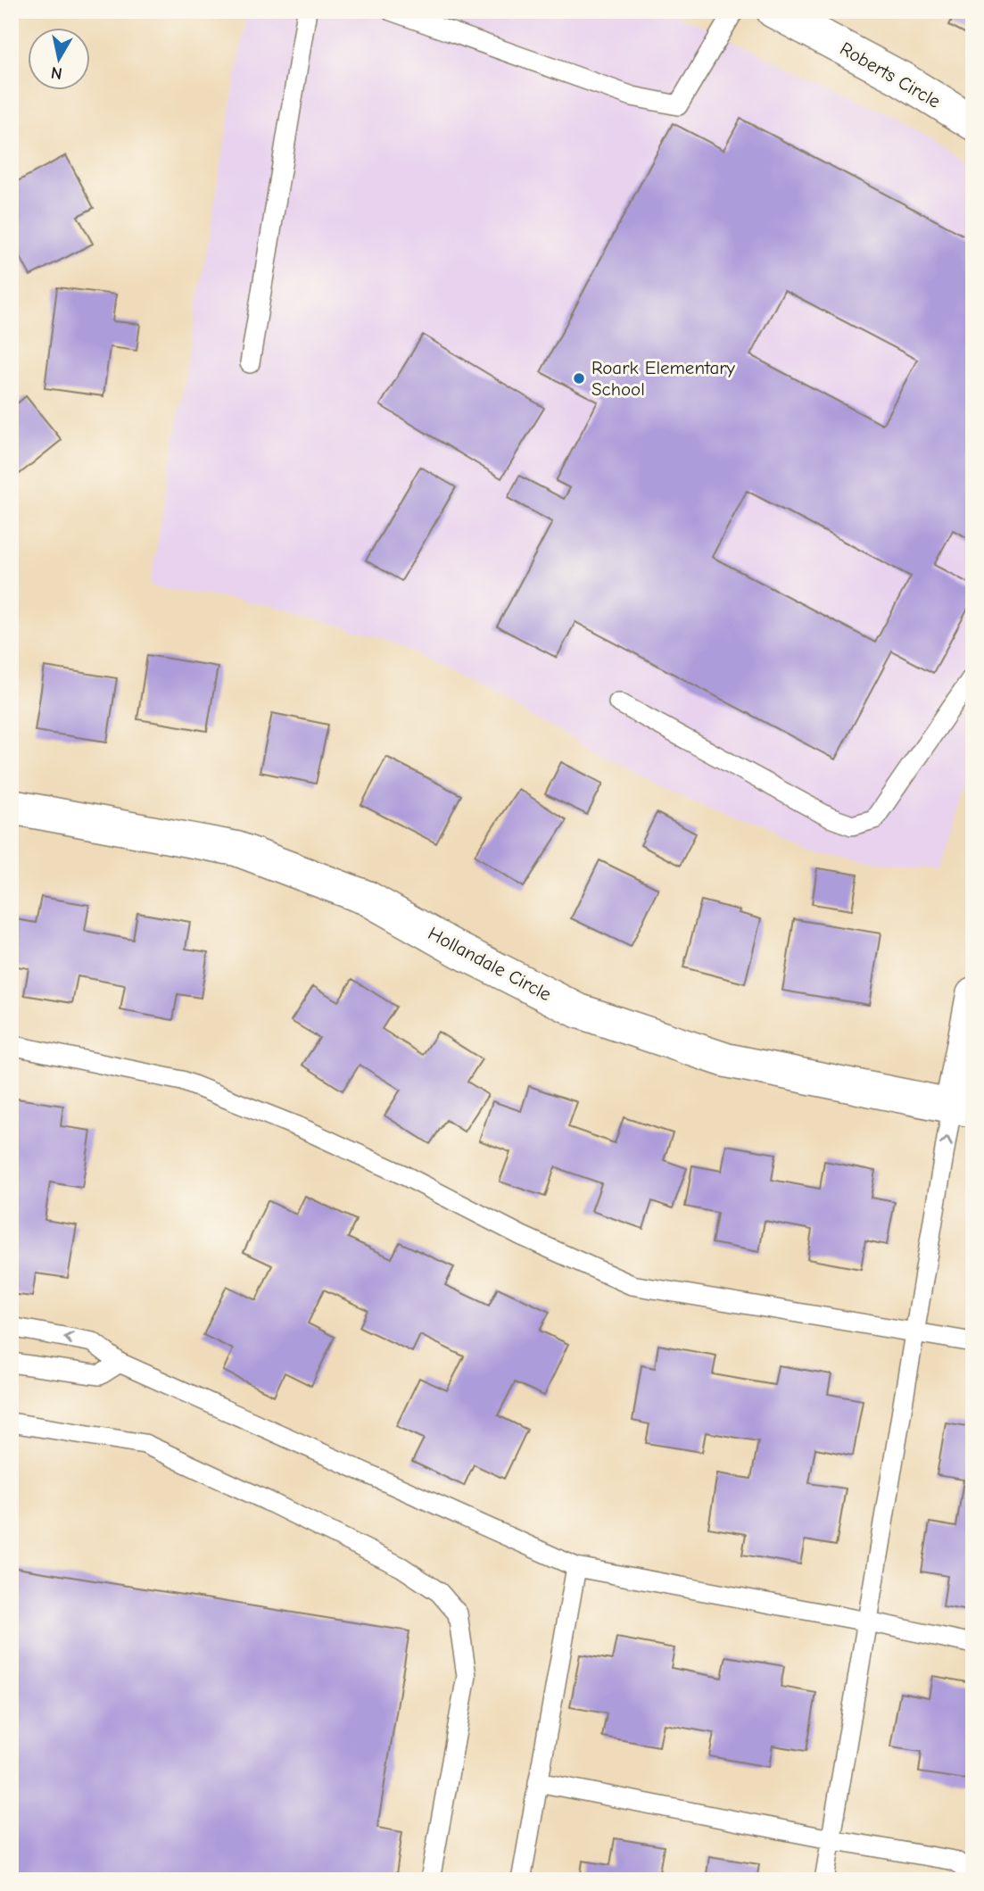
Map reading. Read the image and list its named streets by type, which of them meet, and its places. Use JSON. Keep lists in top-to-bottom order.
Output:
{
  "streets": {
    "street": ["Roberts Circle", "Hollandale Circle"]
  },
  "places": ["Roark Elementary School"],
  "north": "bottom"
}
